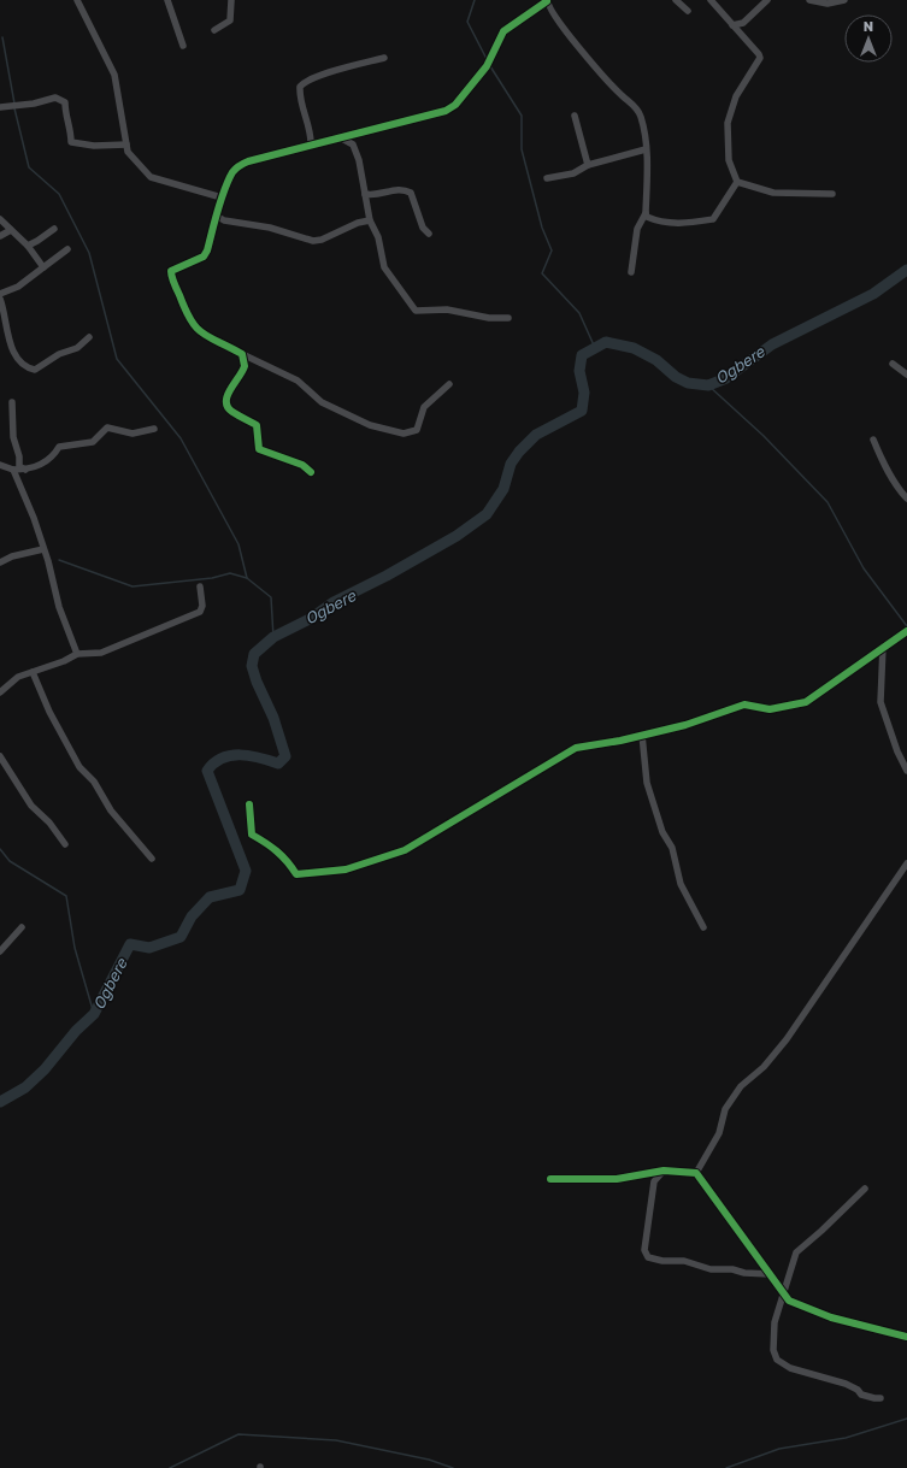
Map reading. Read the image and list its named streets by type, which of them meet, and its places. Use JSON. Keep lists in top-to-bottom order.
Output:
{
  "water": ["Ogbere"],
  "north": "top"
}
